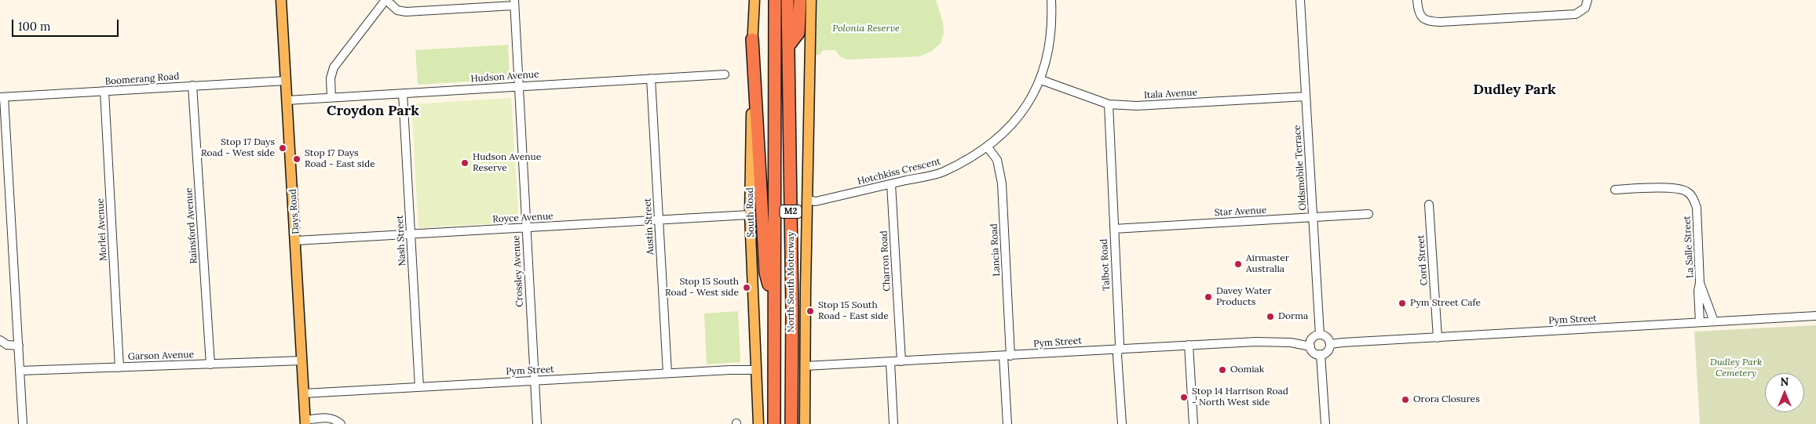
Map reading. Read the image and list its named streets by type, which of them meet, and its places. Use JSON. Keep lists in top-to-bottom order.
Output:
{
  "streets": {
    "highway": ["M2", "North South Motorway"],
    "main road": ["Days Road", "South Road"],
    "street": [
      "Hudson Avenue",
      "Boomerang Road",
      "Itala Avenue",
      "Oldsmobile Terrace",
      "Hotchkiss Crescent",
      "Star Avenue",
      "Royce Avenue",
      "Rainsford Avenue",
      "Austin Street",
      "Morlei Avenue",
      "Nash Street",
      "La Salle Street",
      "Lancia Road",
      "Cord Street",
      "Charron Road",
      "Talbot Road",
      "Crossley Avenue",
      "Pym Street",
      "Garson Avenue"
    ]
  },
  "crossings": [
    ["Hudson Avenue", "Days Road"],
    ["Hudson Avenue", "Austin Street"],
    ["Hudson Avenue", "Nash Street"],
    ["Hudson Avenue", "Crossley Avenue"],
    ["Boomerang Road", "Days Road"],
    ["Boomerang Road", "Rainsford Avenue"],
    ["Boomerang Road", "Morlei Avenue"],
    ["Itala Avenue", "Oldsmobile Terrace"],
    ["Itala Avenue", "Hotchkiss Crescent"],
    ["Itala Avenue", "Talbot Road"],
    ["Oldsmobile Terrace", "Star Avenue"],
    ["Oldsmobile Terrace", "Pym Street"],
    ["Hotchkiss Crescent", "Lancia Road"],
    ["Hotchkiss Crescent", "Charron Road"],
    ["Days Road", "Royce Avenue"],
    ["Days Road", "Pym Street"],
    ["Days Road", "Garson Avenue"],
    ["Star Avenue", "Talbot Road"],
    ["South Road", "Royce Avenue"],
    ["South Road", "Pym Street"],
    ["Royce Avenue", "Austin Street"],
    ["Royce Avenue", "Nash Street"],
    ["Royce Avenue", "Crossley Avenue"],
    ["Rainsford Avenue", "Garson Avenue"],
    ["Austin Street", "Pym Street"],
    ["Morlei Avenue", "Garson Avenue"],
    ["Nash Street", "Pym Street"],
    ["La Salle Street", "Pym Street"],
    ["Lancia Road", "Pym Street"],
    ["Cord Street", "Pym Street"],
    ["Charron Road", "Pym Street"],
    ["Talbot Road", "Pym Street"],
    ["Crossley Avenue", "Pym Street"]
  ],
  "districts": ["Dudley Park", "Croydon Park"],
  "parks": ["Polonia Reserve", "Dudley Park Cemetery"],
  "places": [
    "Stop 17 Days Road - West side",
    "Stop 17 Days Road - East side",
    "Hudson Avenue Reserve",
    "Airmaster Australia",
    "Stop 15 South Road - West side",
    "Davey Water Products",
    "Pym Street Cafe",
    "Stop 15 South Road - East side",
    "Dorma",
    "Oomiak",
    "Stop 14 Harrison Road - North West side",
    "Orora Closures"
  ],
  "scale_bar": "100 m",
  "north": "top"
}
